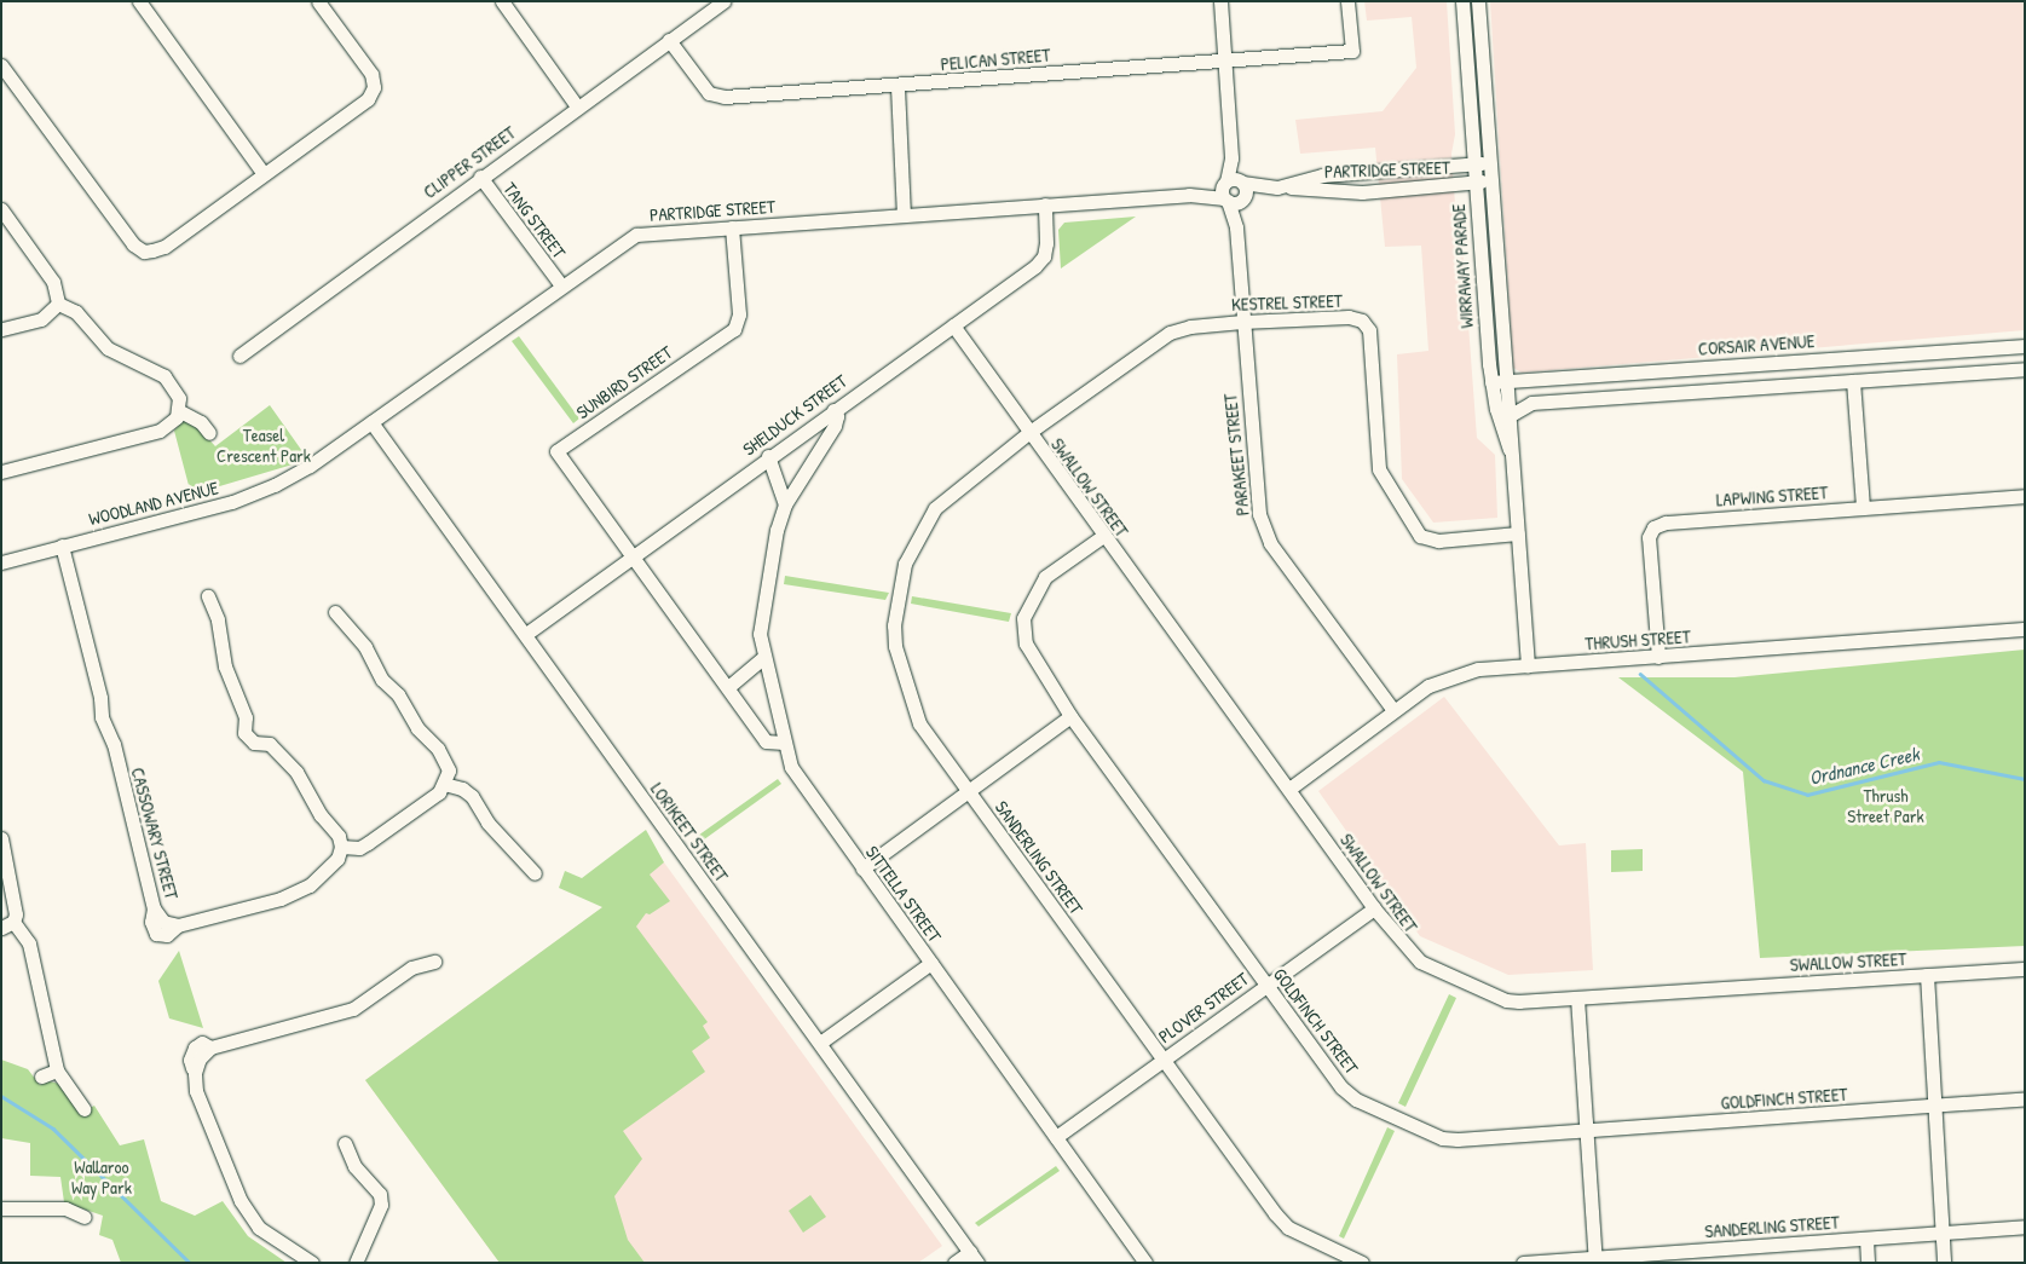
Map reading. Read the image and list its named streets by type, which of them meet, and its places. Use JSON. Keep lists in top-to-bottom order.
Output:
{
  "streets": {
    "street": [
      "PELICAN STREET",
      "CLIPPER STREET",
      "PARTRIDGE STREET",
      "TANG STREET",
      "WIRRAWAY PARADE",
      "KESTREL STREET",
      "CORSAIR AVENUE",
      "SUNBIRD STREET",
      "SHELDUCK STREET",
      "PARAKEET STREET",
      "SWALLOW STREET",
      "LAPWING STREET",
      "WOODLAND AVENUE",
      "THRUSH STREET",
      "LORIKEET STREET",
      "CASSOWARY STREET",
      "SANDERLING STREET",
      "SITTELLA STREET",
      "PLOVER STREET",
      "GOLDFINCH STREET"
    ]
  },
  "crossings": [
    ["PELICAN STREET", "CLIPPER STREET"],
    ["PELICAN STREET", "PARAKEET STREET"],
    ["CLIPPER STREET", "TANG STREET"],
    ["PARTRIDGE STREET", "TANG STREET"],
    ["PARTRIDGE STREET", "WIRRAWAY PARADE"],
    ["PARTRIDGE STREET", "SUNBIRD STREET"],
    ["PARTRIDGE STREET", "SHELDUCK STREET"],
    ["PARTRIDGE STREET", "PARAKEET STREET"],
    ["PARTRIDGE STREET", "WOODLAND AVENUE"],
    ["PARTRIDGE STREET", "LORIKEET STREET"],
    ["WIRRAWAY PARADE", "KESTREL STREET"],
    ["WIRRAWAY PARADE", "CORSAIR AVENUE"],
    ["WIRRAWAY PARADE", "THRUSH STREET"],
    ["KESTREL STREET", "PARAKEET STREET"],
    ["KESTREL STREET", "SWALLOW STREET"],
    ["KESTREL STREET", "SANDERLING STREET"],
    ["SUNBIRD STREET", "SHELDUCK STREET"],
    ["SHELDUCK STREET", "SWALLOW STREET"],
    ["SHELDUCK STREET", "LORIKEET STREET"],
    ["SHELDUCK STREET", "SITTELLA STREET"],
    ["PARAKEET STREET", "THRUSH STREET"],
    ["SWALLOW STREET", "THRUSH STREET"],
    ["SWALLOW STREET", "SANDERLING STREET"],
    ["SWALLOW STREET", "PLOVER STREET"],
    ["SWALLOW STREET", "GOLDFINCH STREET"],
    ["LAPWING STREET", "THRUSH STREET"],
    ["WOODLAND AVENUE", "CASSOWARY STREET"],
    ["SANDERLING STREET", "PLOVER STREET"],
    ["SITTELLA STREET", "PLOVER STREET"],
    ["PLOVER STREET", "GOLDFINCH STREET"]
  ],
  "water": ["Ordnance Creek"],
  "parks": ["Teasel Crescent Park", "Thrush Street Park", "Wallaroo Way Park"]
}
